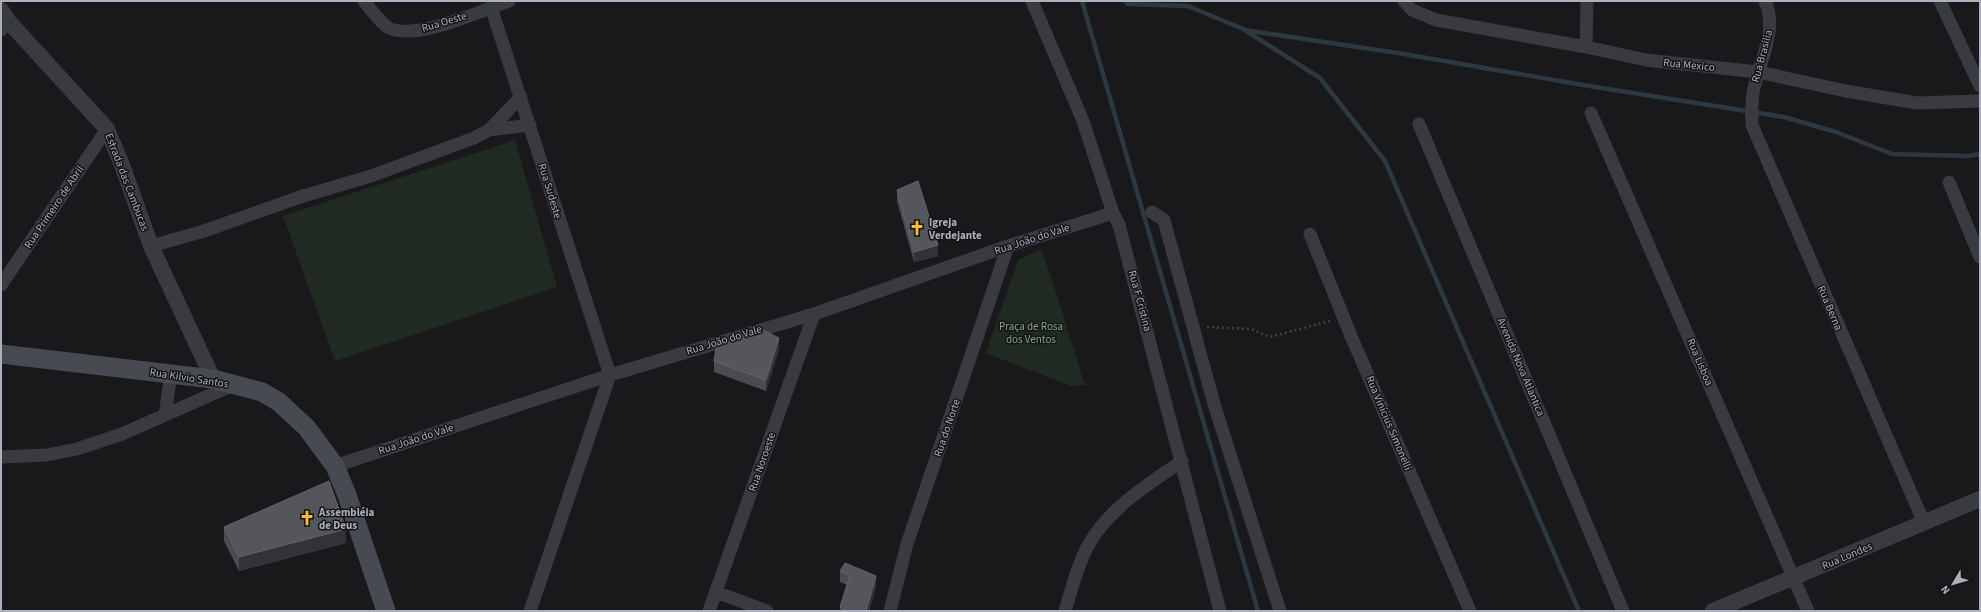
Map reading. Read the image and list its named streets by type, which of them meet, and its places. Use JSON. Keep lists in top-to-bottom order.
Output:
{
  "streets": {
    "main road": ["Rua Kilvio Santos"],
    "street": [
      "Rua Oeste",
      "Rua Brasilia",
      "Rua Mexico",
      "Estrada das Cambucas",
      "Rua Sudeste",
      "Rua Primeiro de Abril",
      "Rua João do Vale",
      "Rua F Cristina",
      "Rua Berna",
      "Rua Lisboa",
      "Avenida Nova Atlantica",
      "Rua Vinícius Simonelli",
      "Rua do Norte",
      "Rua Noroeste",
      "Rua Londes"
    ]
  },
  "crossings": [
    ["Rua Oeste", "Rua Sudeste"],
    ["Rua Brasilia", "Rua Mexico"],
    ["Rua Brasilia", "Rua Berna"],
    ["Estrada das Cambucas", "Rua Primeiro de Abril"],
    ["Estrada das Cambucas", "Rua Kilvio Santos"],
    ["Rua Sudeste", "Rua João do Vale"],
    ["Rua João do Vale", "Rua F Cristina"],
    ["Rua João do Vale", "Rua Kilvio Santos"],
    ["Rua João do Vale", "Rua do Norte"],
    ["Rua João do Vale", "Rua Noroeste"],
    ["Rua Berna", "Rua Londes"],
    ["Rua Lisboa", "Rua Londes"]
  ],
  "parks": ["Praça de Rosa dos Ventos"],
  "places": {
    "church": ["Igreja Verdejante", "Assembléia de Deus"]
  },
  "north": "bottom left"
}
